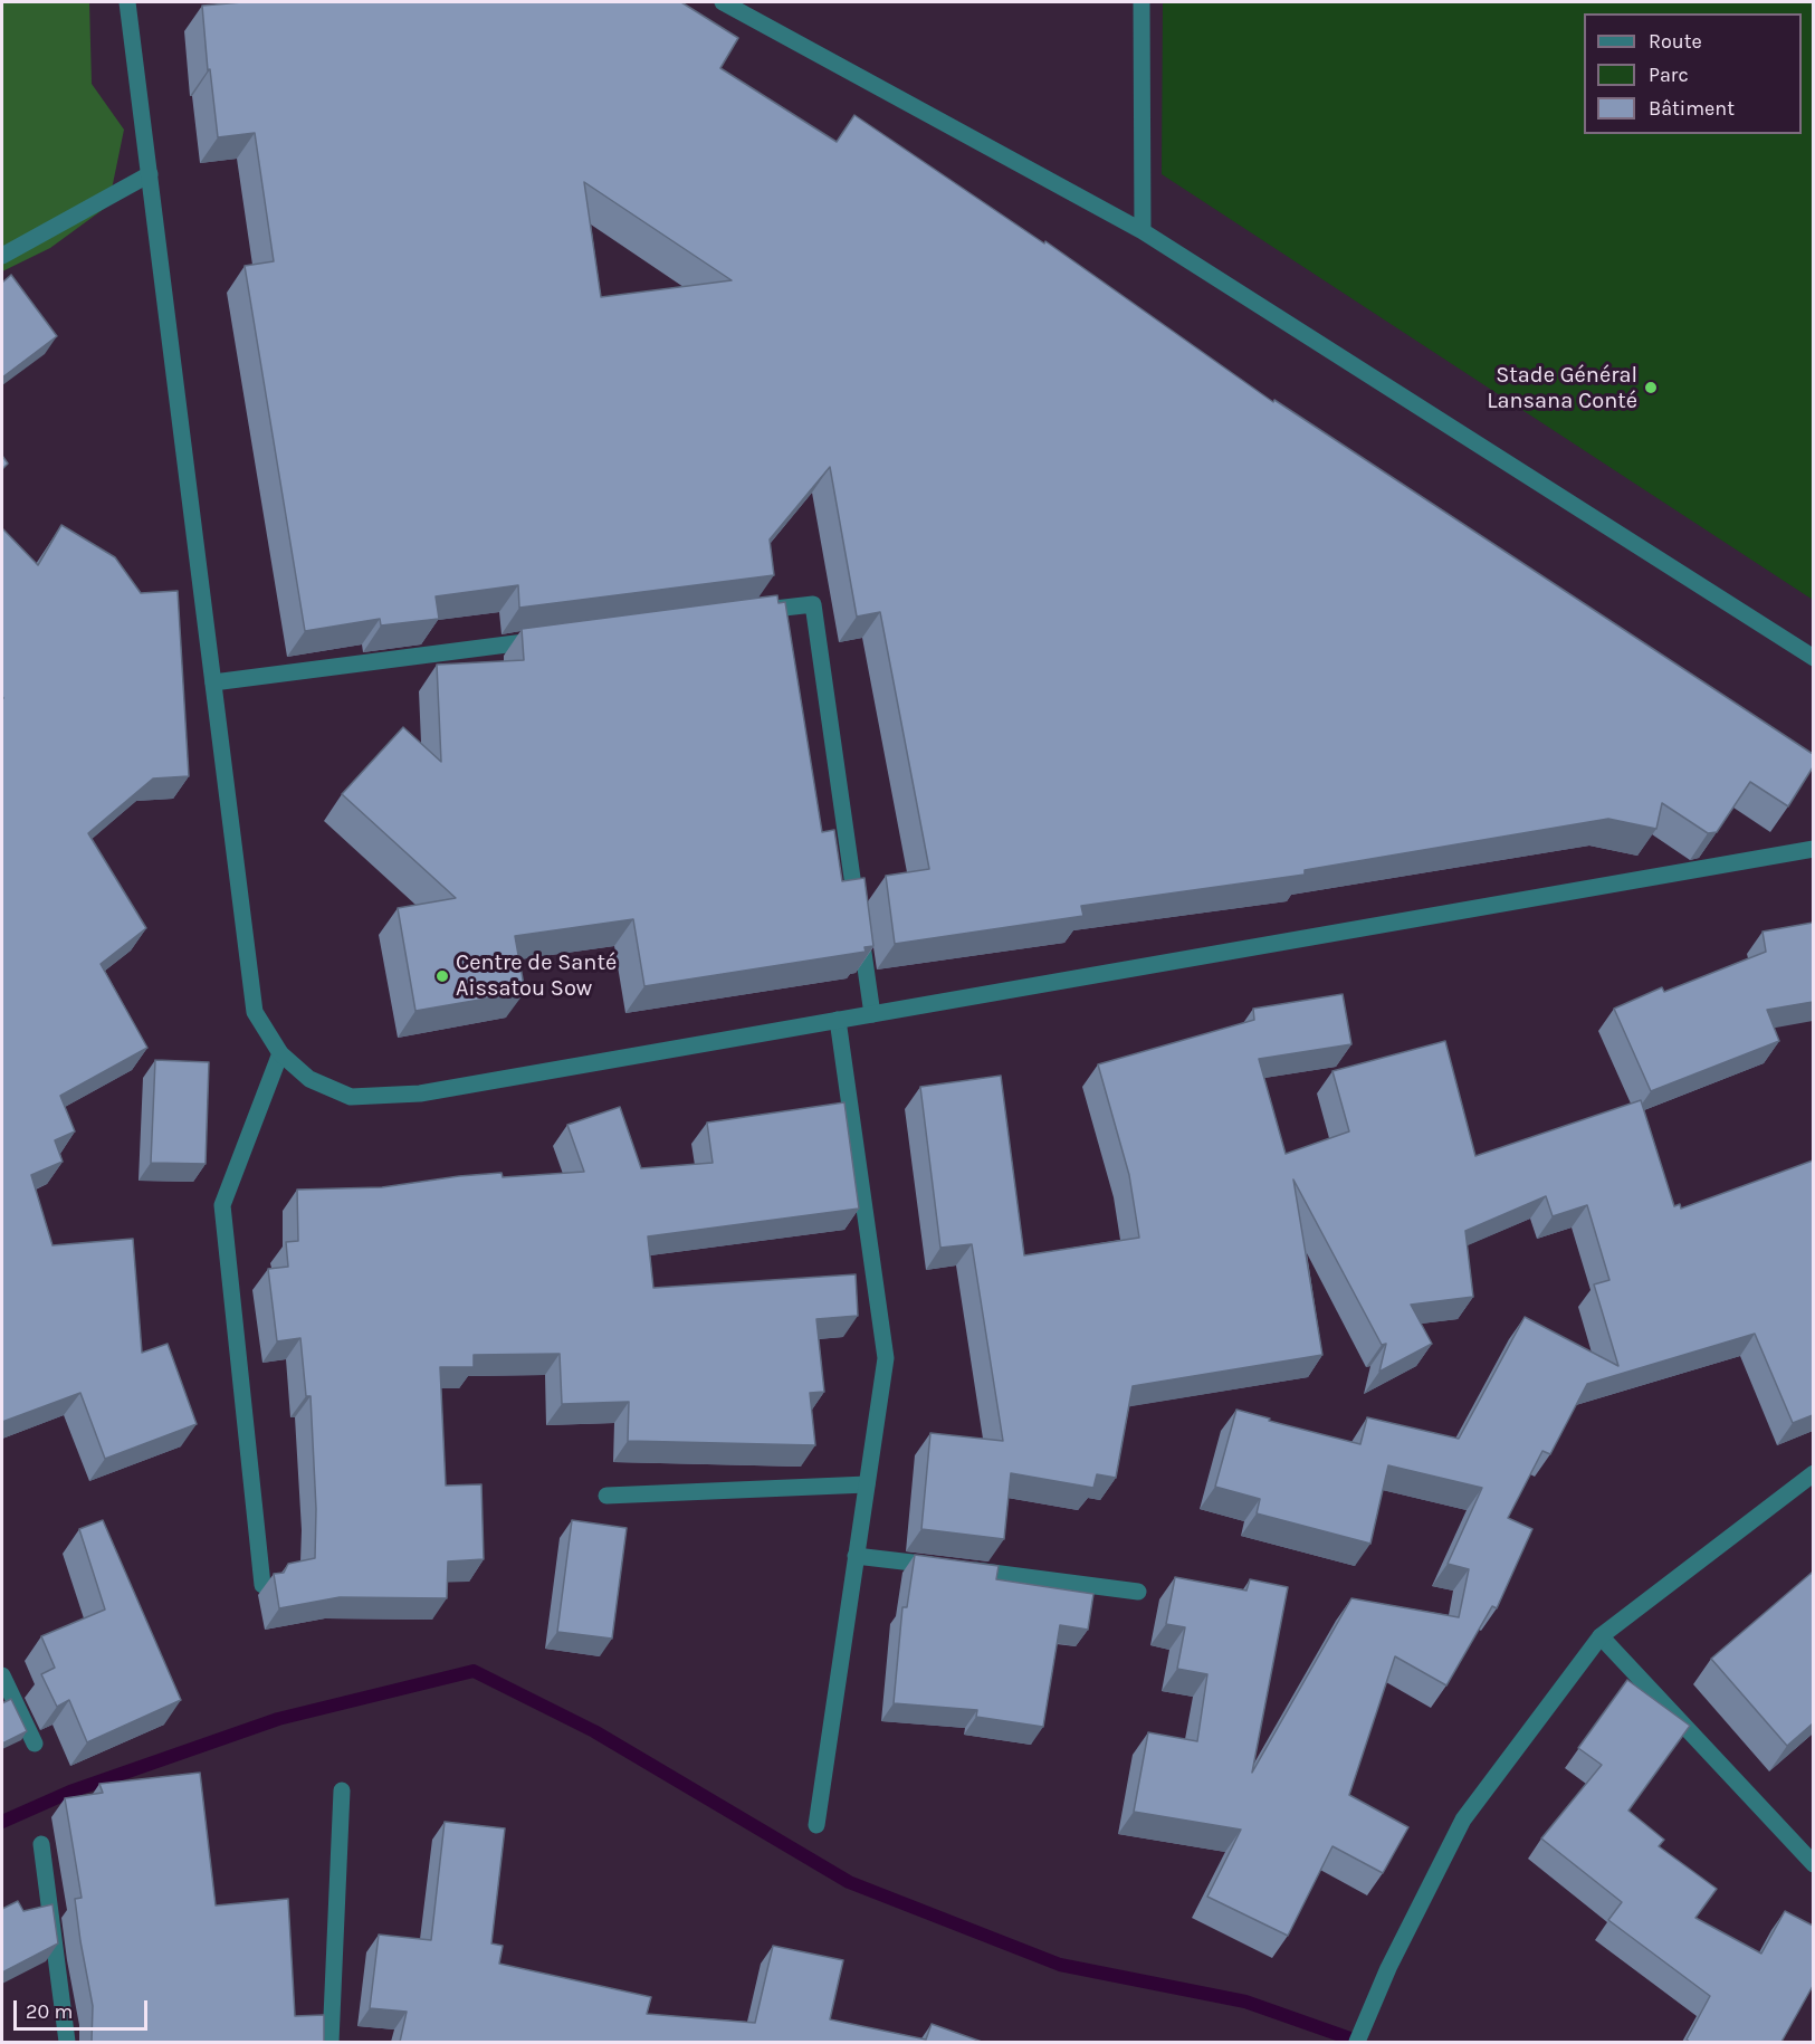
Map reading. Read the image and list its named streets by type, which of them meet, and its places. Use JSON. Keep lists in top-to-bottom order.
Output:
{
  "places": ["Stade Général Lansana Conté", "Centre de Santé Aissatou Sow"],
  "legend": ["Route", "Parc", "Bâtiment"],
  "scale_bar": "20 m"
}
